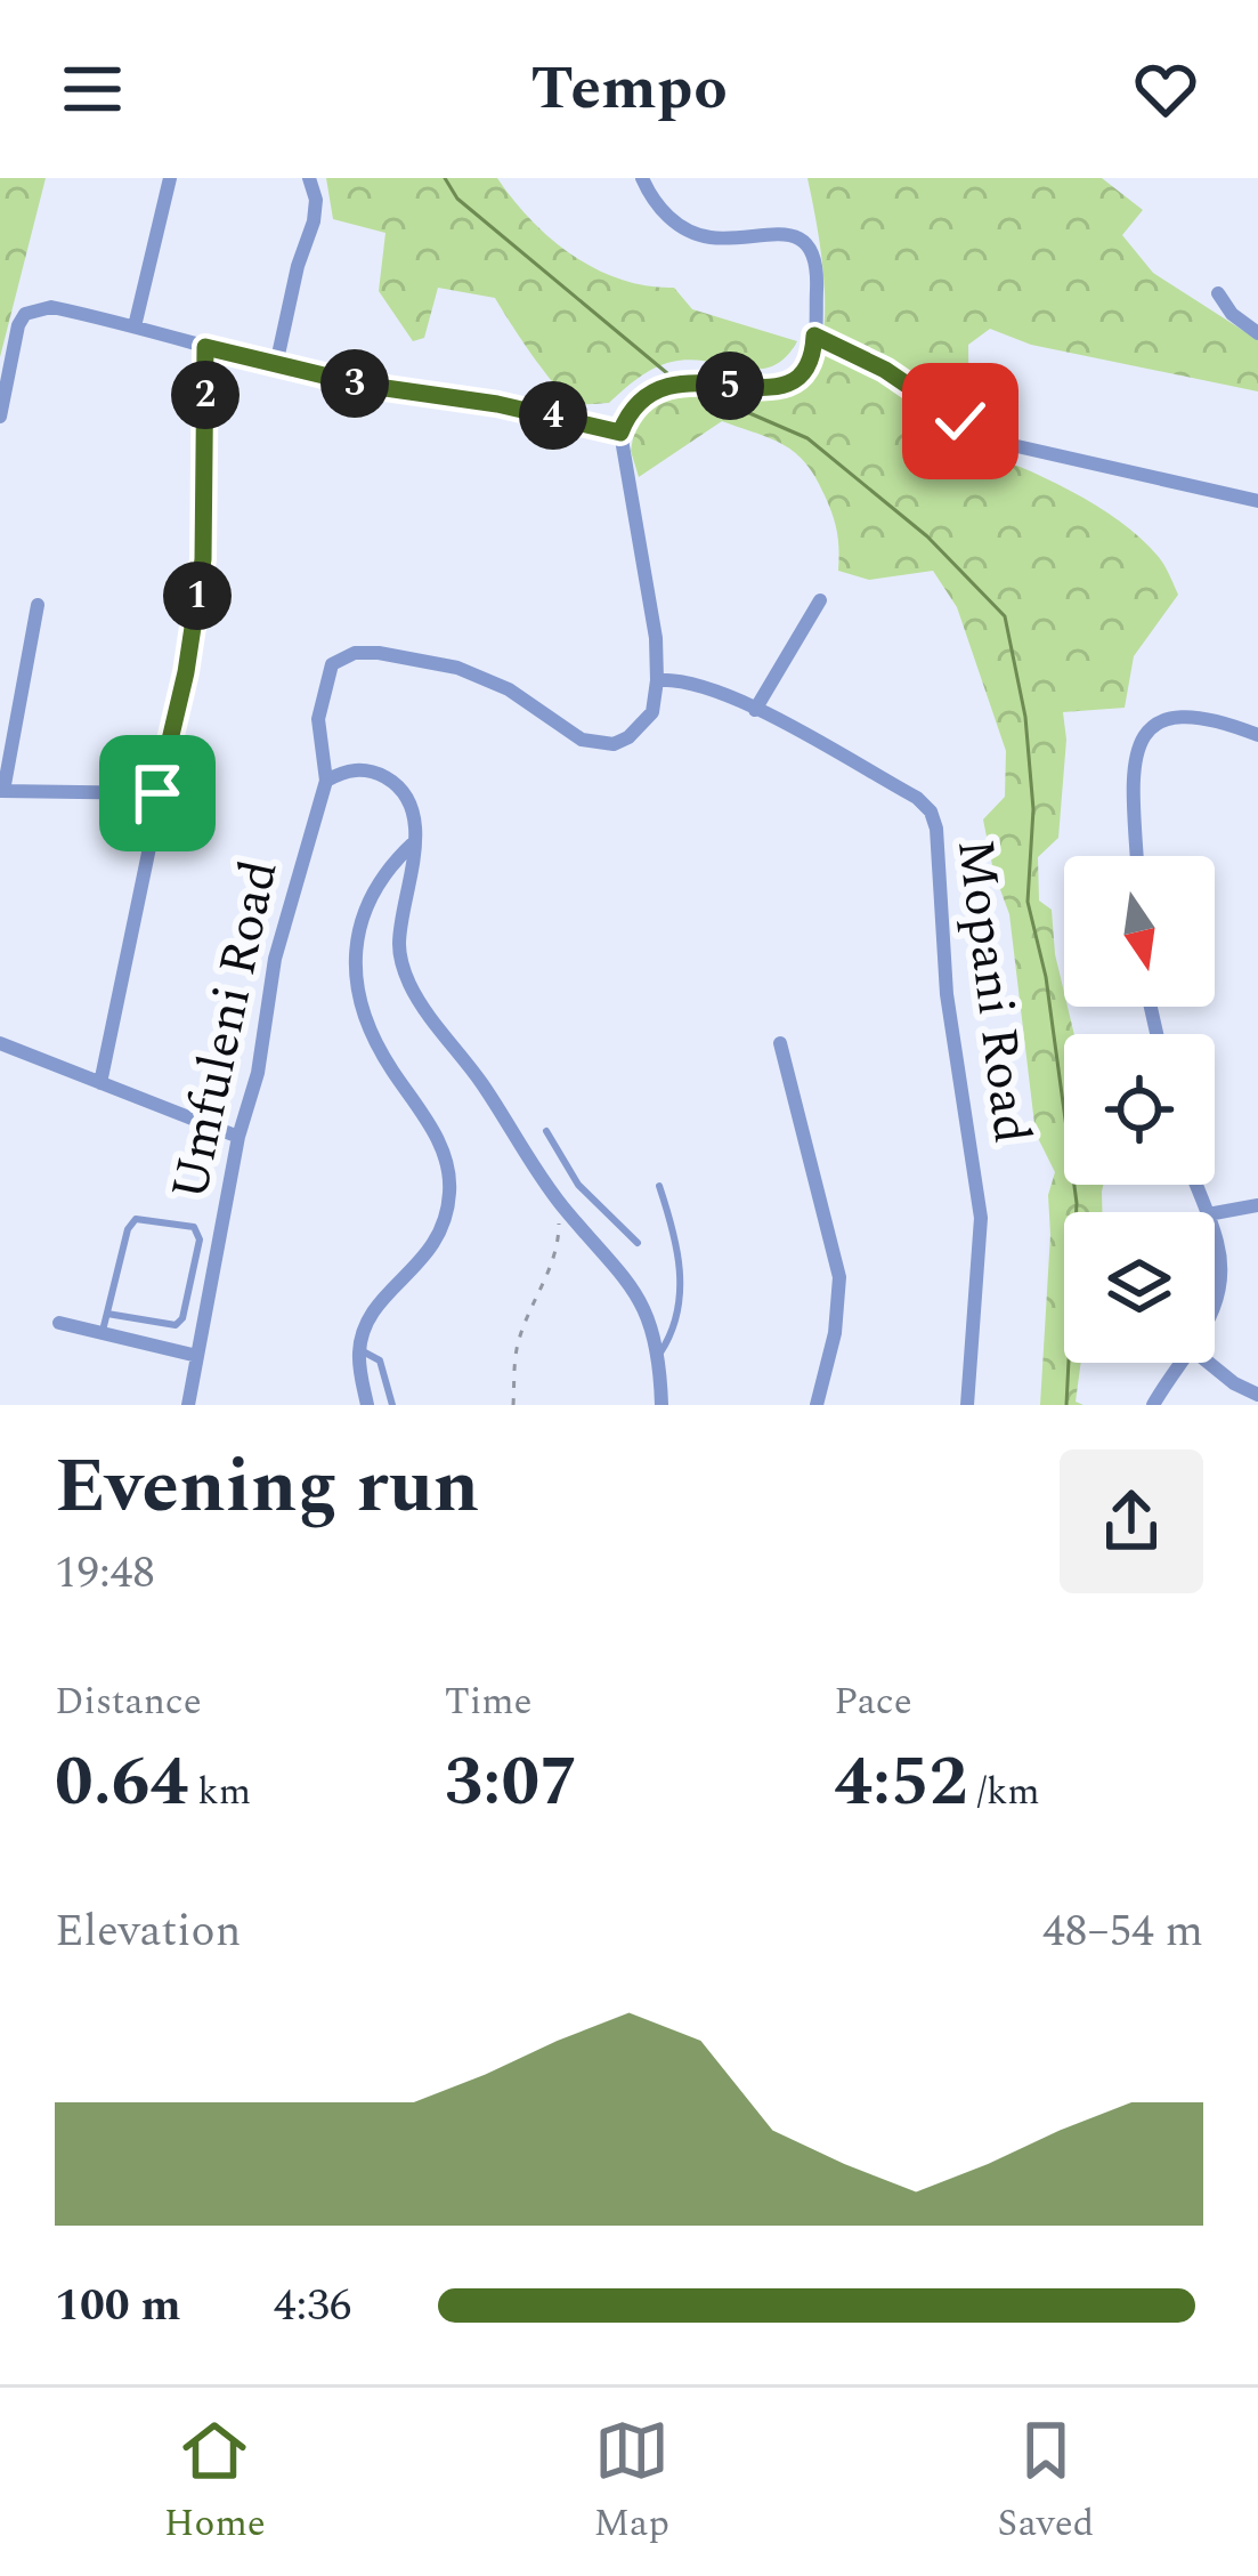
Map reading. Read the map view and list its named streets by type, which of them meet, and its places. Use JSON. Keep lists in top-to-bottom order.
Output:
{
  "streets": {
    "street": ["Mopani Road", "Umfuleni Road"]
  },
  "crossings": [
    ["Mopani Road", "Umfuleni Road"]
  ],
  "north": "bottom",
  "page": {
    "header": "Tempo",
    "pins": [
      "3",
      "5",
      "2",
      "4",
      "1"
    ],
    "heading": ["Evening run", "19:48"],
    "stats": [
      ["Distance", "0.64 km"],
      ["Time", "3:07"],
      ["Pace", "4:52 /km"]
    ],
    "chart": ["Elevation", "48–54 m"],
    "list": [
      {
        "name": "100 m",
        "note": "4:36"
      }
    ],
    "tabs": ["Home", "Map", "Saved"]
  }
}
